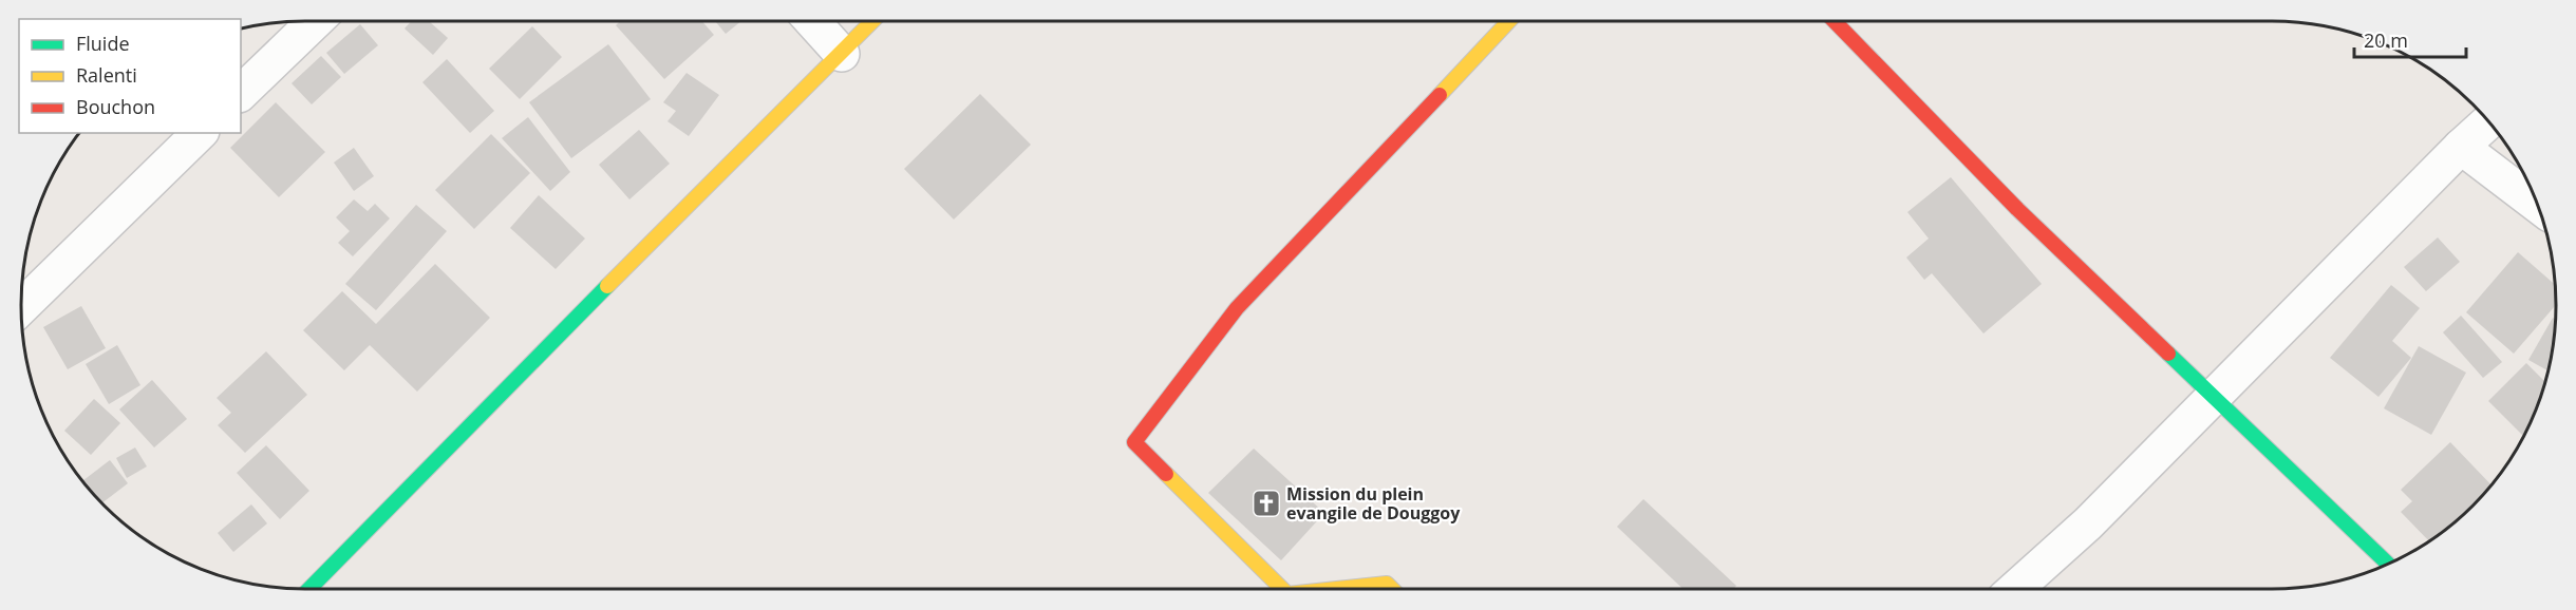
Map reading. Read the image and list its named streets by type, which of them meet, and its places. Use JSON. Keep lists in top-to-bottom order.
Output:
{
  "places": {
    "church": ["Mission du plein evangile de Douggoy"]
  },
  "legend": ["Fluide", "Ralenti", "Bouchon"],
  "scale_bar": "20 m"
}
